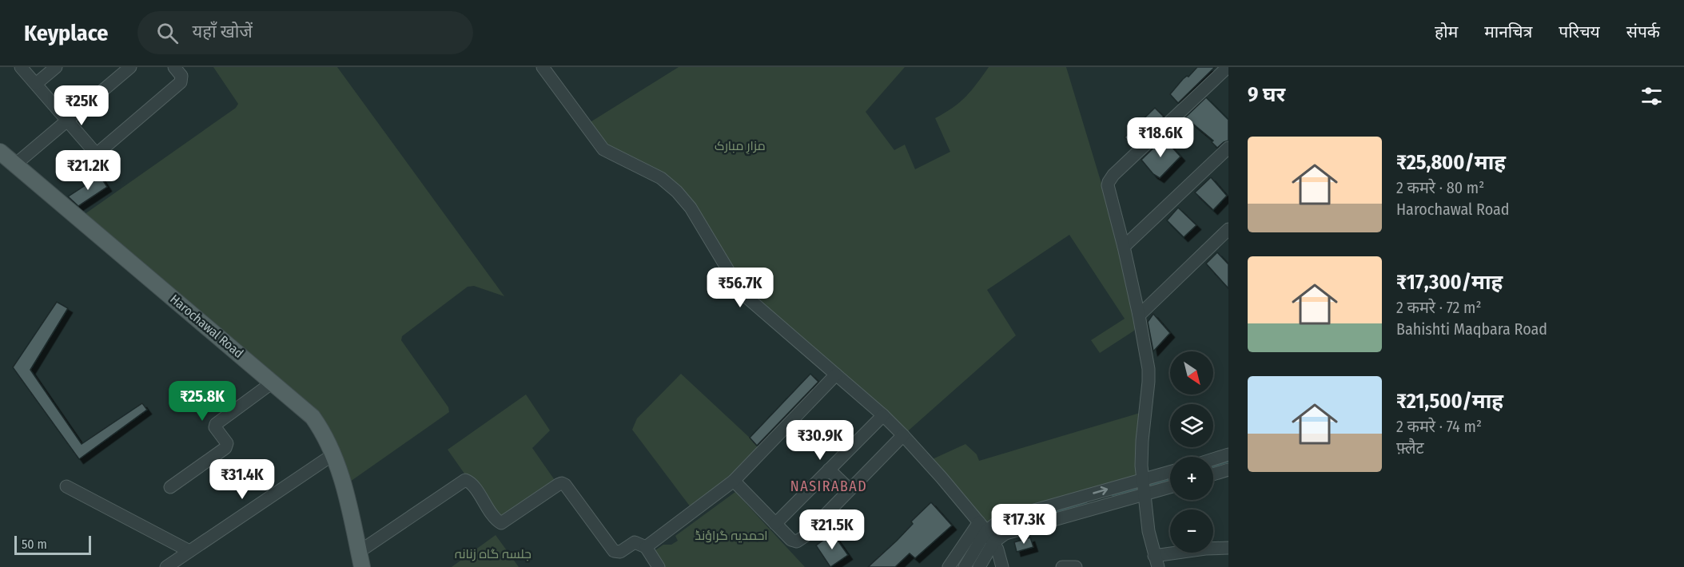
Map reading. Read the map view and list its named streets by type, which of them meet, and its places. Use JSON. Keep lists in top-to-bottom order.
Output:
{
  "streets": {
    "main road": ["Harochawal Road"]
  },
  "districts": ["NASIRABAD"],
  "parks": ["مزارِ مبارک", "احمدیہ گراؤنڈ", "جلسہ گاہ زنانہ"],
  "scale_bar": "50 m",
  "north": "bottom right",
  "page": {
    "header": "Keyplace",
    "search": "यहाँ खोजें",
    "nav": [
      "होम",
      "मानचित्र",
      "परिचय",
      "संपर्क"
    ],
    "heading": "9 घर",
    "price": [
      "₹25K",
      "₹18.6K",
      "₹21.2K",
      "₹56.7K",
      "₹25.8K",
      "₹30.9K",
      "₹31.4K",
      "₹17.3K",
      "₹21.5K"
    ],
    "list": [
      {
        "name": "₹25,800/माह",
        "note": "2 कमरे · 80 m² · Harochawal Road"
      },
      {
        "name": "₹17,300/माह",
        "note": "2 कमरे · 72 m² · Bahishti Maqbara Road"
      },
      {
        "name": "₹21,500/माह",
        "note": "2 कमरे · 74 m² · फ़्लैट"
      }
    ],
    "map_buttons": ["+", "−"],
    "scale": "50 m"
  }
}
